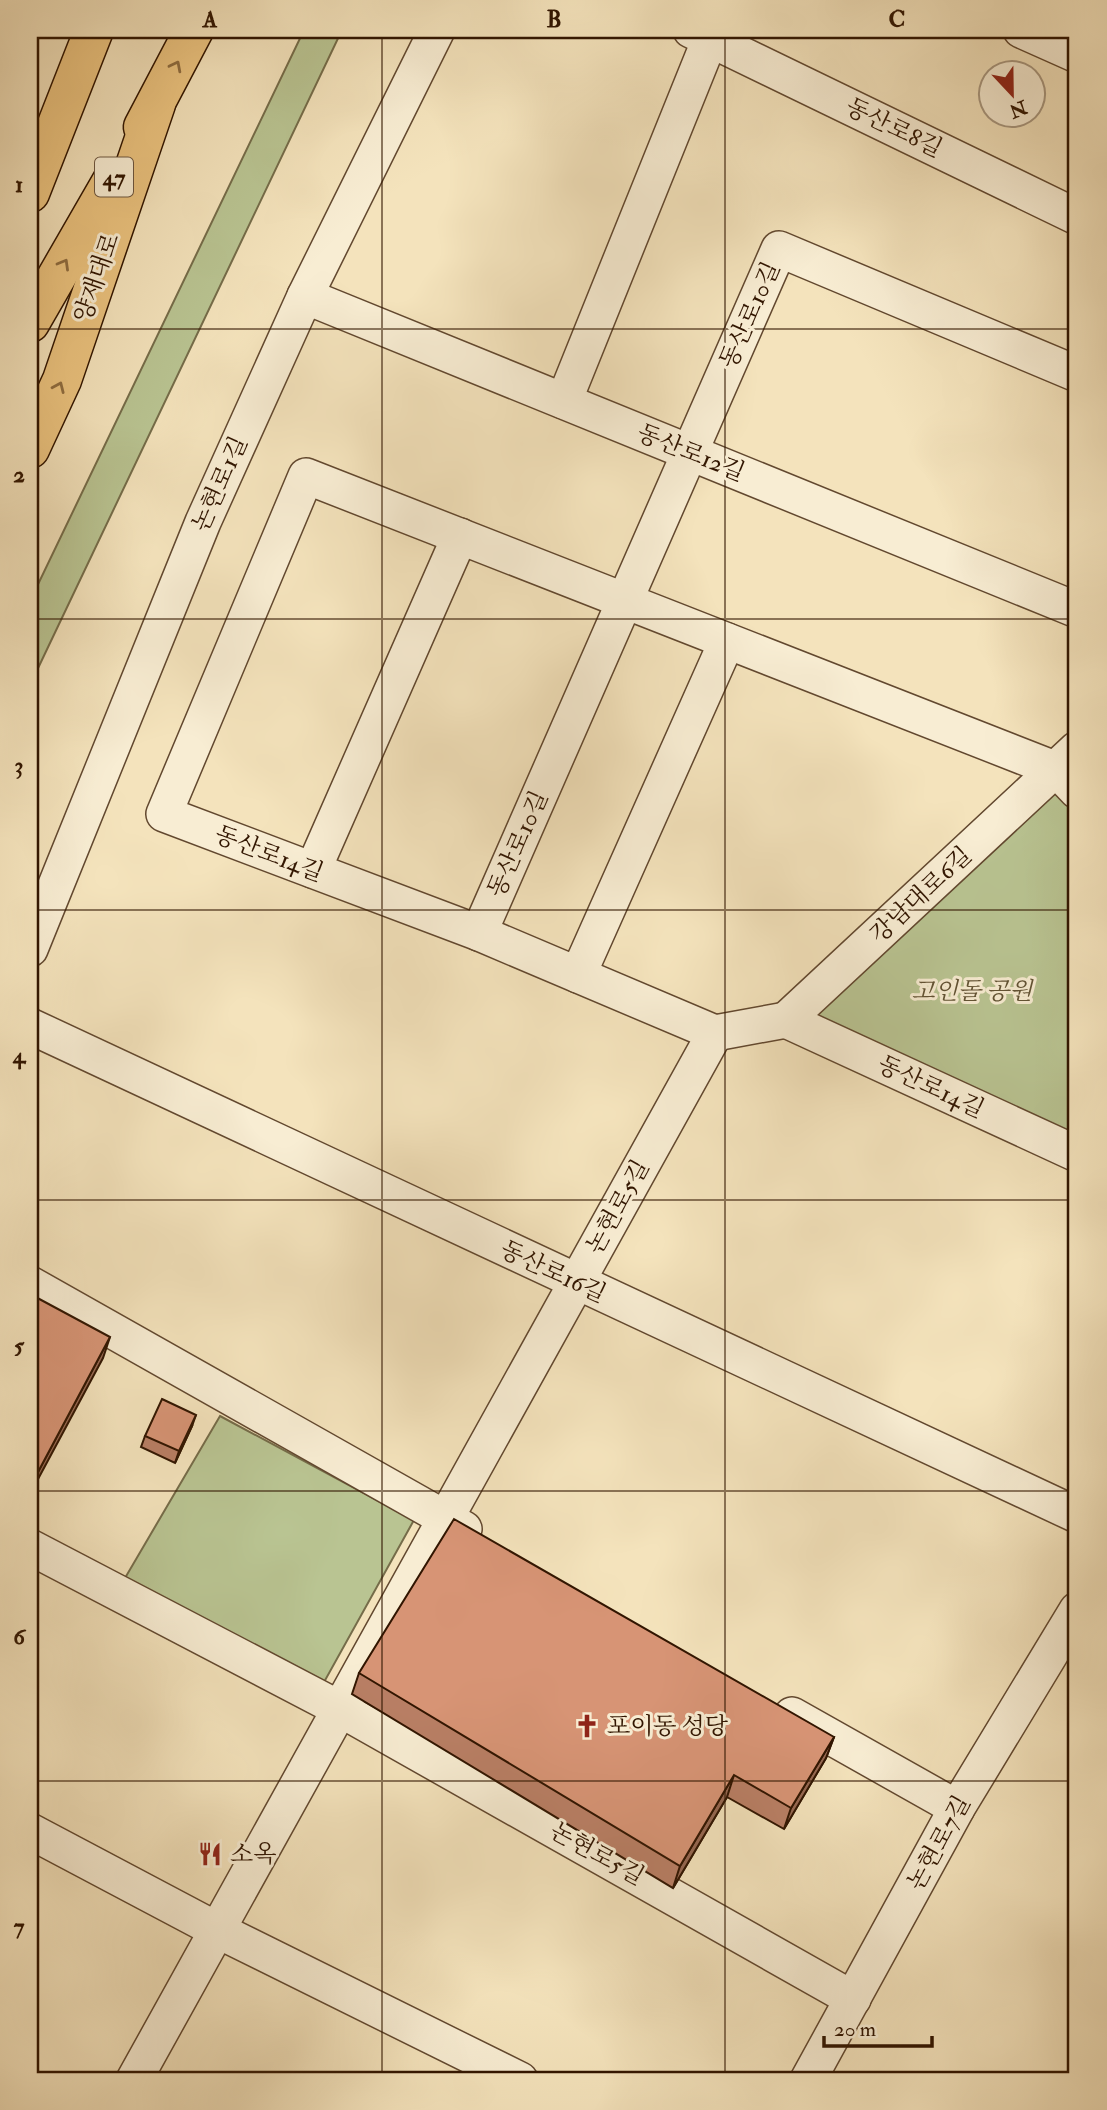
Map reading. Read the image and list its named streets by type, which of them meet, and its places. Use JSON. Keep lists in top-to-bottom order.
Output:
{
  "streets": {
    "main road": ["47", "양재대로"],
    "street": [
      "동산로8길",
      "동산로10길",
      "동산로12길",
      "논현로1길",
      "동산로14길",
      "강남대로6길",
      "논현로5길",
      "동산로16길",
      "논현로7길"
    ]
  },
  "crossings": [
    ["동산로8길", "동산로12길"],
    ["동산로10길", "동산로12길"],
    ["동산로10길", "동산로14길"],
    ["동산로12길", "논현로1길"],
    ["동산로14길", "강남대로6길"],
    ["동산로14길", "논현로5길"],
    ["논현로5길", "동산로16길"],
    ["논현로5길", "논현로7길"]
  ],
  "parks": ["고인돌 공원"],
  "places": {
    "church": ["포이동 성당"],
    "restaurant": ["소옥"]
  },
  "scale_bar": "20 m",
  "north": "bottom",
  "grid": {
    "columns": ["A", "B", "C"],
    "rows": [
      "1",
      "2",
      "3",
      "4",
      "5",
      "6",
      "7"
    ]
  }
}
